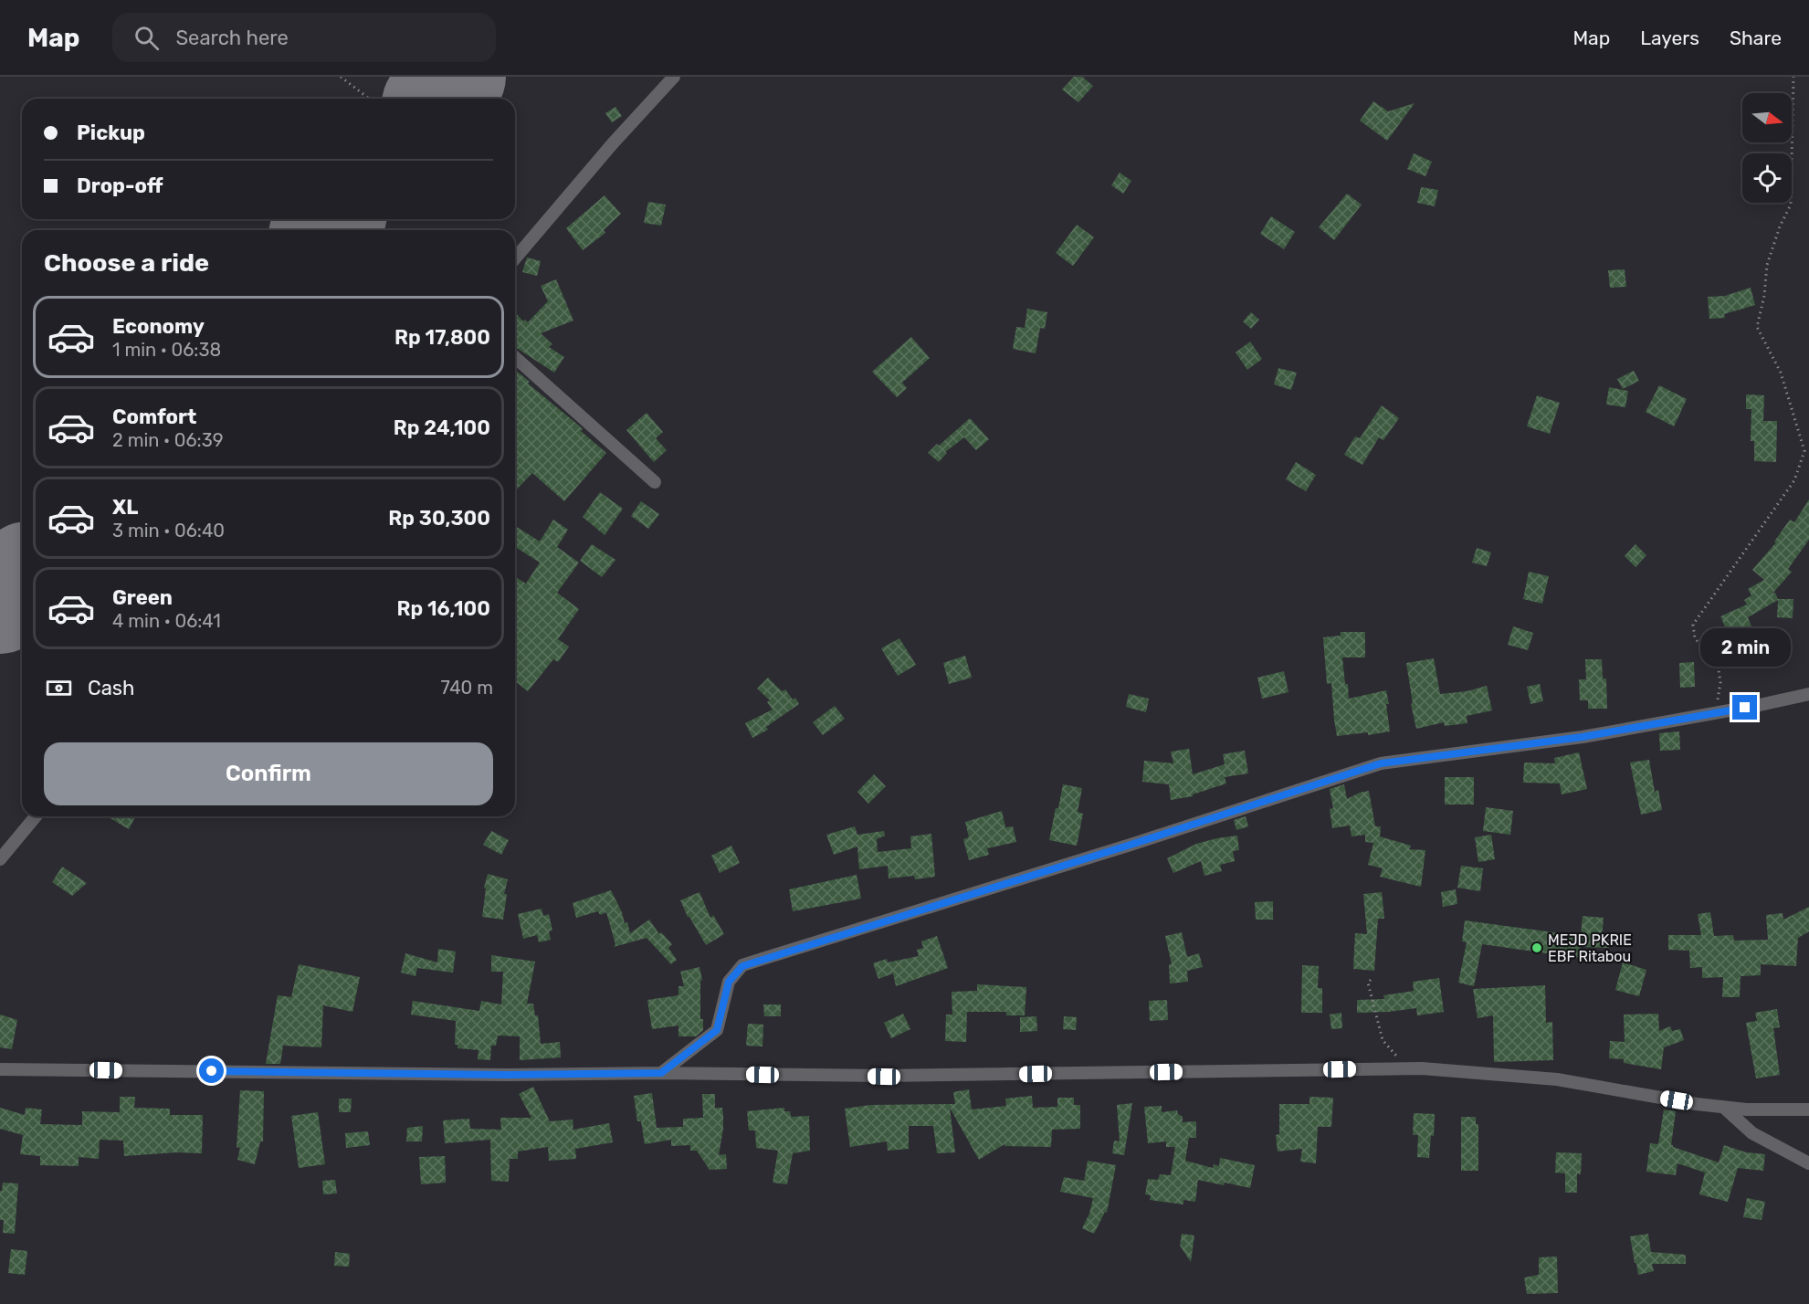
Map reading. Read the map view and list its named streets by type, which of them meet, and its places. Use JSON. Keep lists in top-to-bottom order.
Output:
{
  "places": ["MEJD PKRIE EBF Ritabou"],
  "north": "right",
  "page": {
    "header": "Map",
    "search": "Search here",
    "nav": ["Map", "Layers", "Share"],
    "banner": ["Pickup", "Drop-off"],
    "heading": "Choose a ride",
    "list": [
      {
        "name": "Economy",
        "note": "1 min · 06:38",
        "value": "Rp 17,800"
      },
      {
        "name": "Comfort",
        "note": "2 min · 06:39",
        "value": "Rp 24,100"
      },
      {
        "name": "XL",
        "note": "3 min · 06:40",
        "value": "Rp 30,300"
      },
      {
        "name": "Green",
        "note": "4 min · 06:41",
        "value": "Rp 16,100"
      }
    ],
    "bubble": "2 min",
    "pay": ["Cash", "740 m"],
    "buttons": "Confirm"
  }
}
